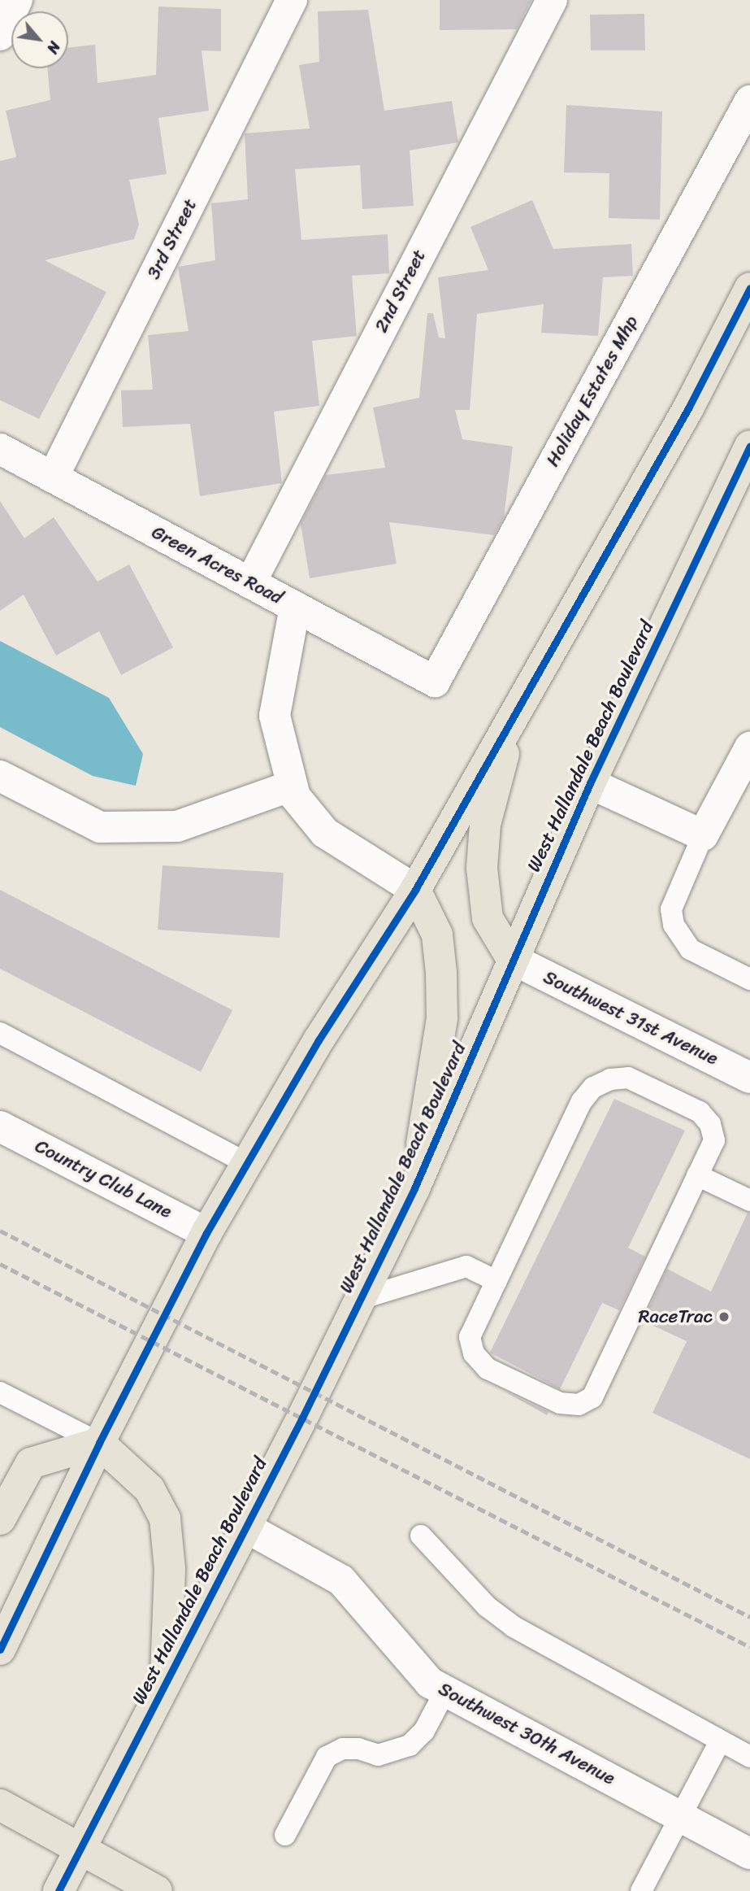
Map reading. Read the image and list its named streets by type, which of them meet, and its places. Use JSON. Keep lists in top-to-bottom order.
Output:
{
  "streets": {
    "main road": ["West Hallandale Beach Boulevard"],
    "street": [
      "3rd Street",
      "2nd Street",
      "Holiday Estates Mhp",
      "Green Acres Road",
      "Southwest 31st Avenue",
      "Country Club Lane",
      "Southwest 30th Avenue"
    ]
  },
  "crossings": [
    ["3rd Street", "Green Acres Road"],
    ["2nd Street", "Green Acres Road"],
    ["Holiday Estates Mhp", "Green Acres Road"],
    ["West Hallandale Beach Boulevard", "Southwest 31st Avenue"],
    ["West Hallandale Beach Boulevard", "Southwest 30th Avenue"]
  ],
  "places": ["RaceTrac"],
  "north": "bottom right"
}
